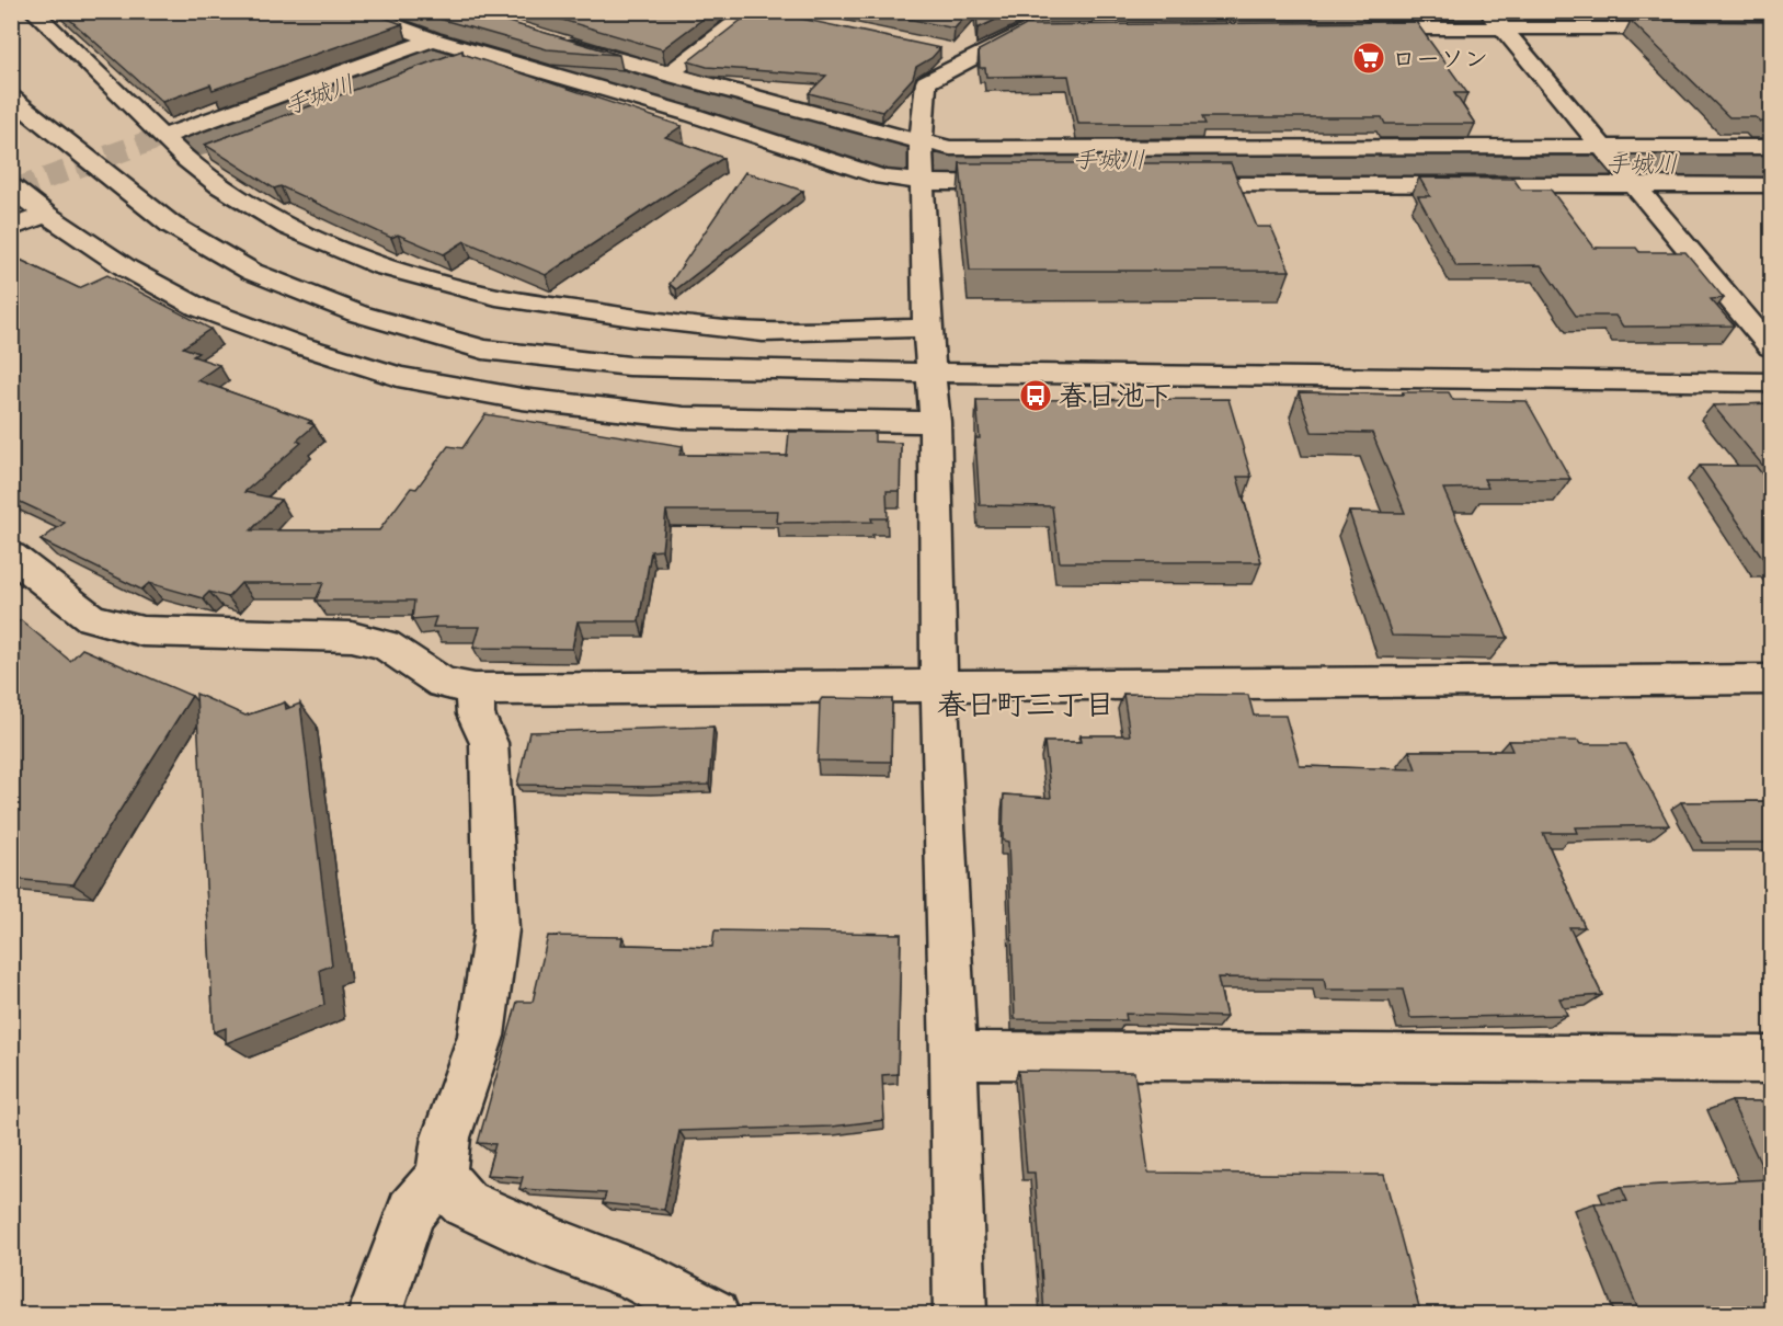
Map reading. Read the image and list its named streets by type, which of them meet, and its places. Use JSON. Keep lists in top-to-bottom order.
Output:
{
  "districts": ["春日町三丁目"],
  "water": ["手城川"],
  "places": {
    "supermarket": ["ローソン"],
    "bus stop": ["春日池下"]
  }
}
